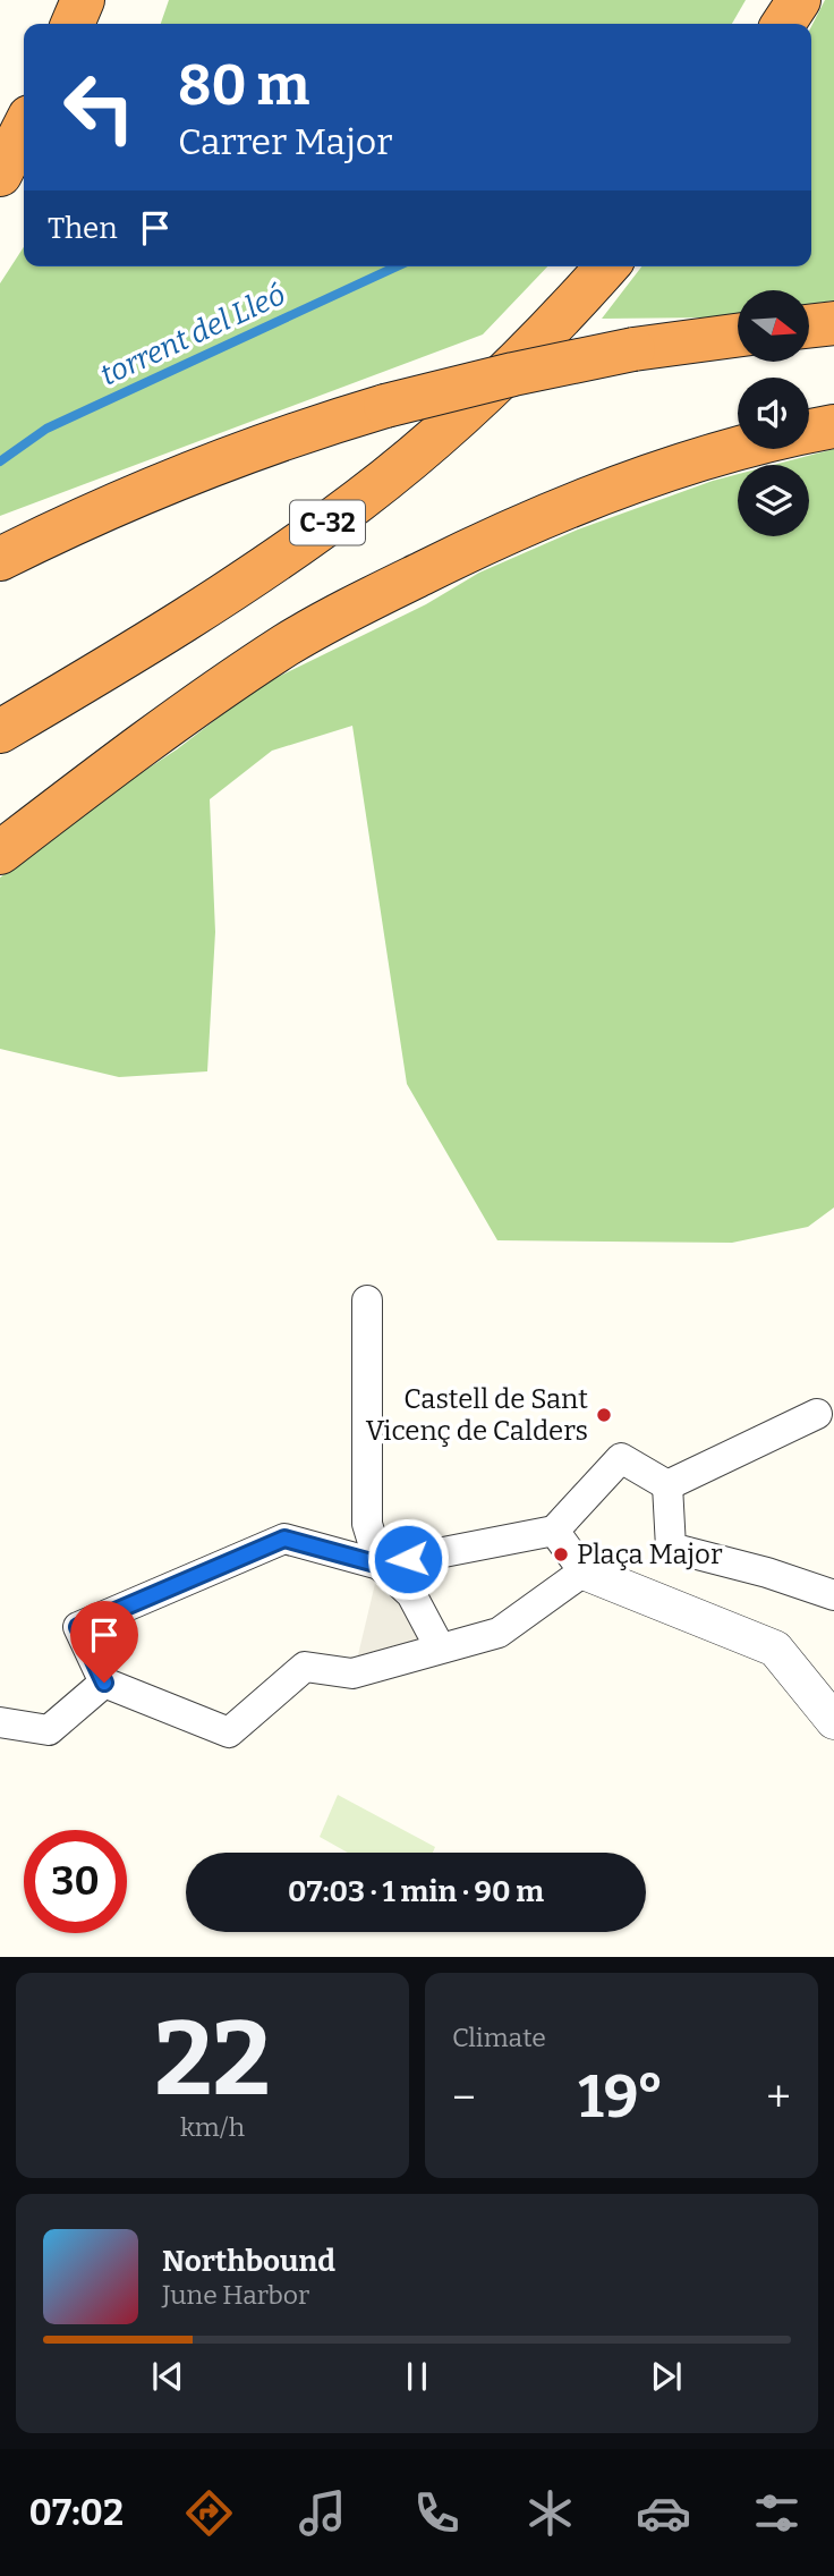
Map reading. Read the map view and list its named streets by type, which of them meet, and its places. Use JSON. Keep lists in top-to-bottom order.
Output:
{
  "streets": {
    "highway": ["C-32"]
  },
  "water": ["torrent del Lleó"],
  "places": ["Castell de Sant Vicenç de Calders", "Plaça Major"],
  "north": "right",
  "page": {
    "turn": ["80 m", "Carrer Major"],
    "then": "Then",
    "limit": "30",
    "trip": "07:03 · 1 min · 90 m",
    "tile": [
      ["22", "km/h"],
      "Climate"
    ],
    "heat": ["−", "19°", "+"],
    "song": ["Northbound", "June Harbor"],
    "tabs": "07:02"
  }
}
